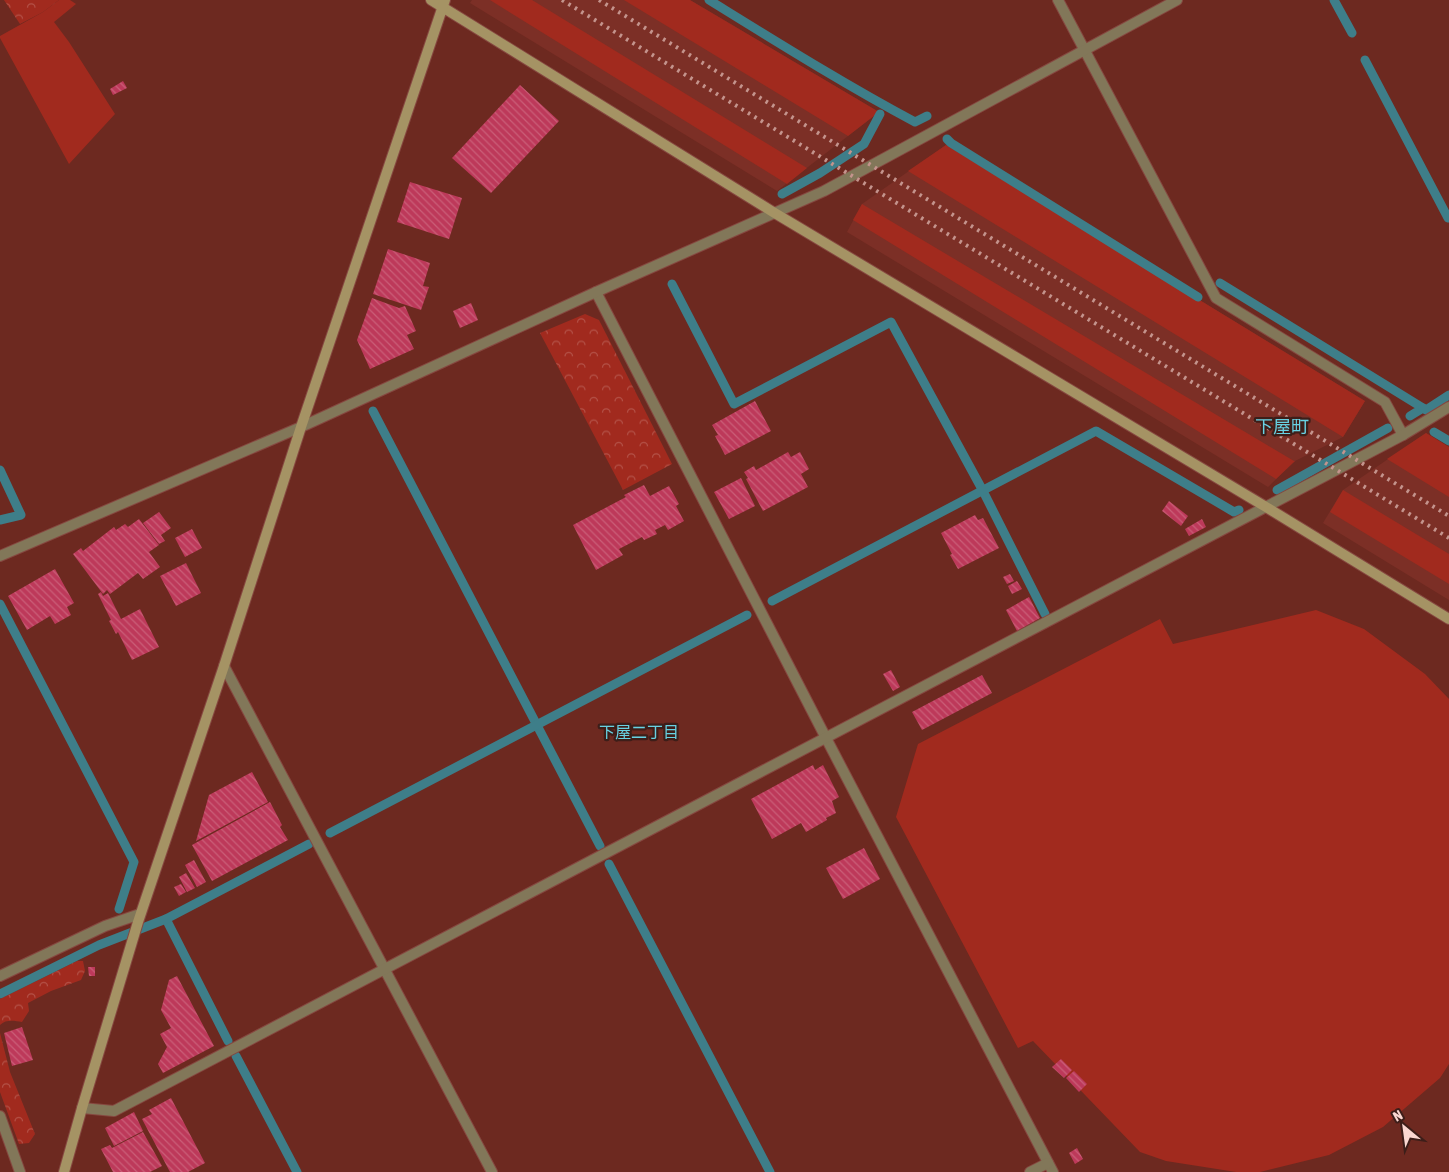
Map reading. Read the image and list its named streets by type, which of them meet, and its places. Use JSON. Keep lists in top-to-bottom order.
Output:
{
  "districts": ["下屋町", "下屋二丁目"],
  "north": "top left"
}
